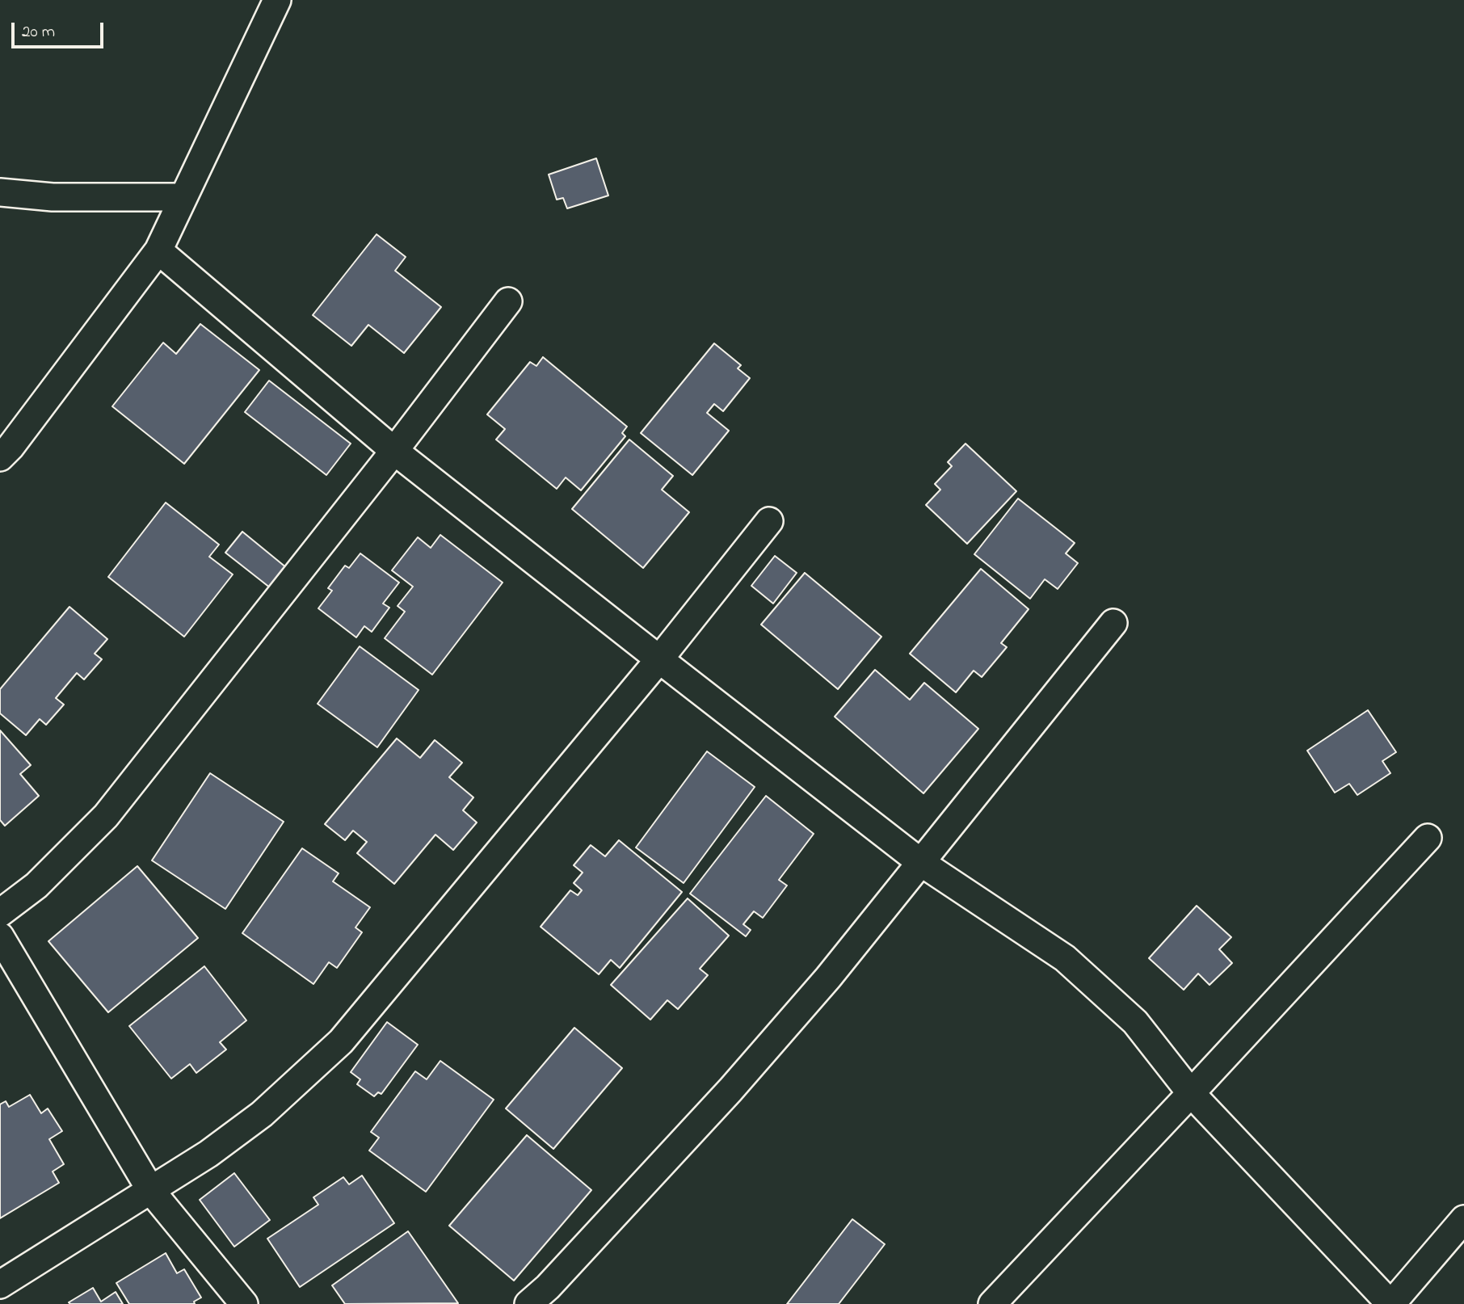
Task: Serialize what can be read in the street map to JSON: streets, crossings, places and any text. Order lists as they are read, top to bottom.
{
  "scale_bar": "20 m"
}
